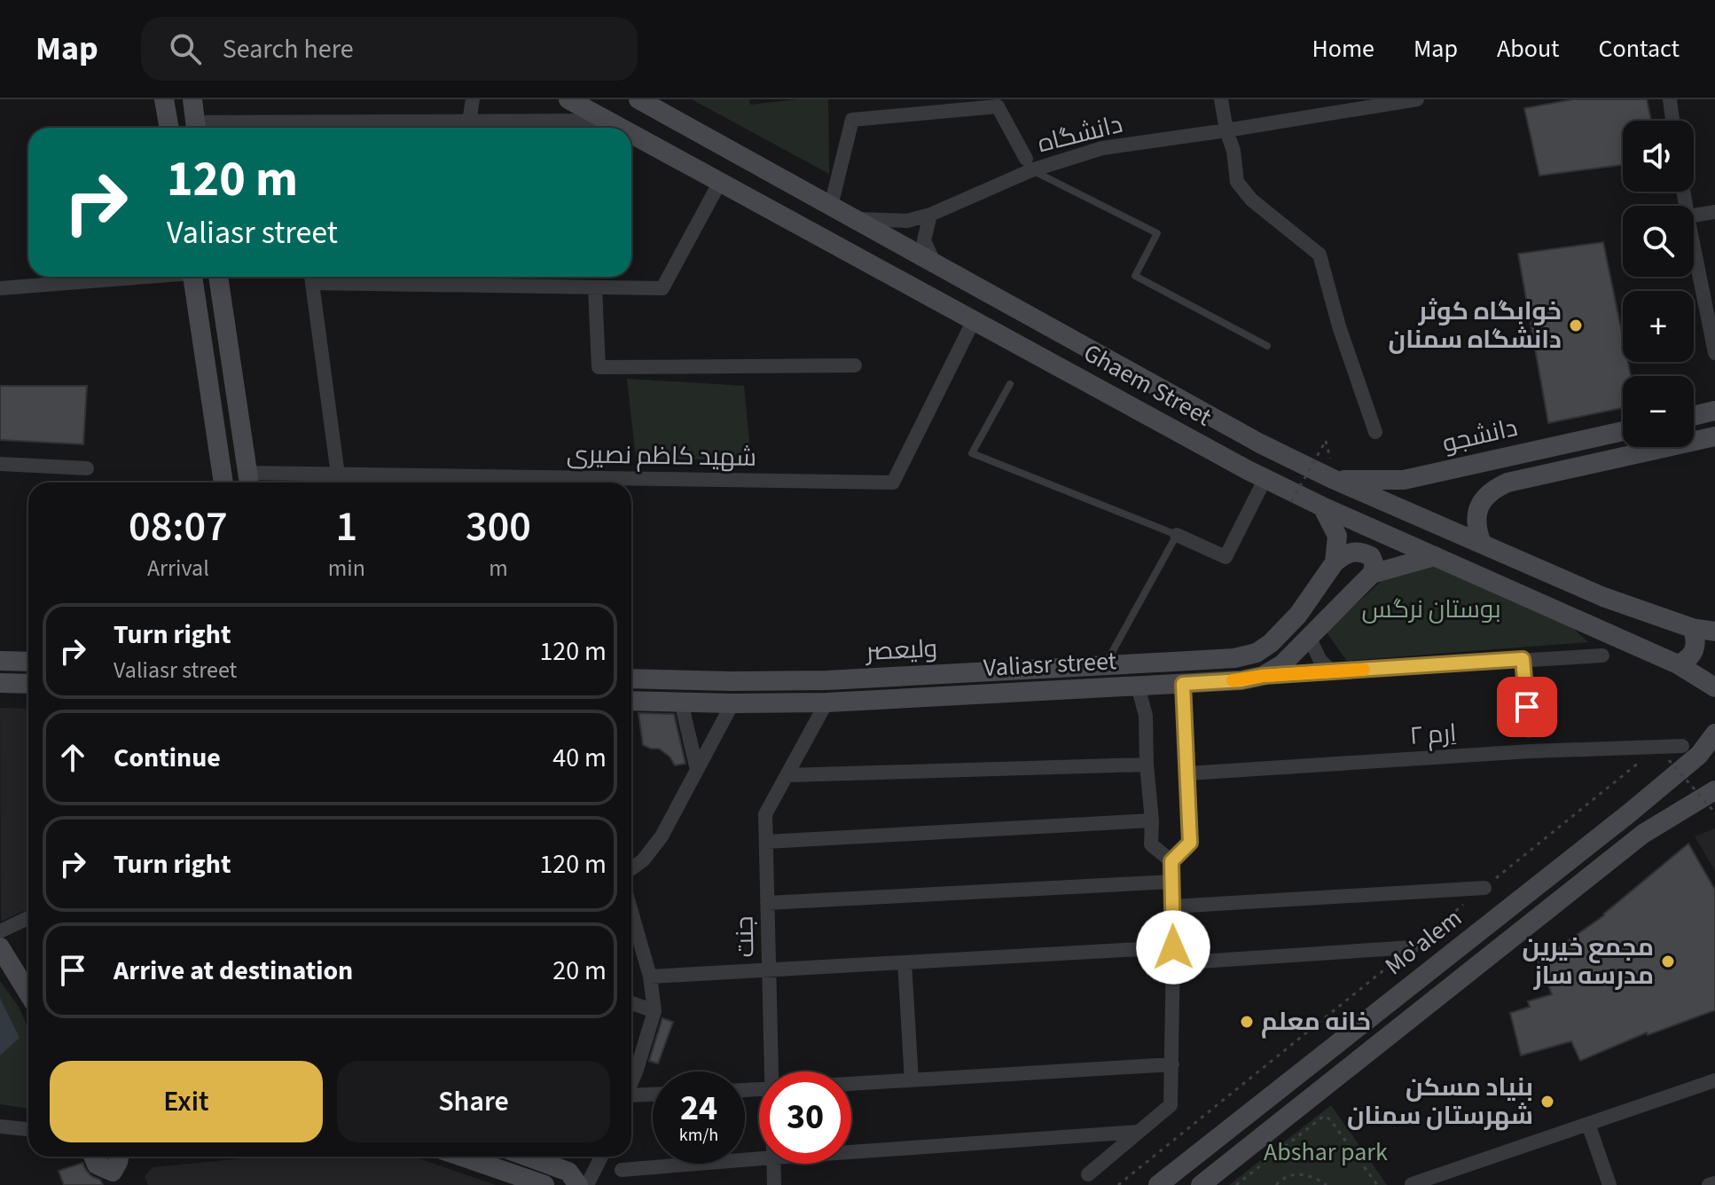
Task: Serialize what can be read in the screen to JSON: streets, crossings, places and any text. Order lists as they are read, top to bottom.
{
  "streets": {
    "main road": [
      "Ghaem Street",
      "دانشجو",
      "ولیعصر",
      "Valiasr street",
      "Mo'alem"
    ],
    "street": [
      "دانشگاه",
      "شهید کاظم نصیری",
      "اِرم ۲",
      "جنت"
    ]
  },
  "crossings": [
    ["دانشگاه", "Ghaem Street"],
    ["Ghaem Street", "دانشجو"],
    ["Ghaem Street", "شهید کاظم نصیری"],
    ["Ghaem Street", "Valiasr street"],
    ["Valiasr street", "جنت"]
  ],
  "parks": ["بوستان نرگس", "Abshar park"],
  "places": [
    "خوابگاه کوثر دانشگاه سمنان",
    "مجمع خیرین مدرسه ساز",
    "خانه معلم",
    "بنیاد مسکن شهرستان سمنان"
  ],
  "page": {
    "header": "Map",
    "search": "Search here",
    "nav": [
      "Home",
      "Map",
      "About",
      "Contact"
    ],
    "map_buttons": ["+", "−"],
    "turn": ["120 m", "Valiasr street"],
    "eta": [
      "08:07",
      "Arrival",
      "1",
      "min",
      "300",
      "m"
    ],
    "list": [
      {
        "name": "Turn right",
        "note": "Valiasr street",
        "value": "120 m"
      },
      {
        "name": "Continue",
        "value": "40 m"
      },
      {
        "name": "Turn right",
        "value": "120 m"
      },
      {
        "name": "Arrive at destination",
        "value": "20 m"
      }
    ],
    "buttons": ["Exit", "Share"],
    "speed": "24 km/h",
    "limit": "30"
  }
}
